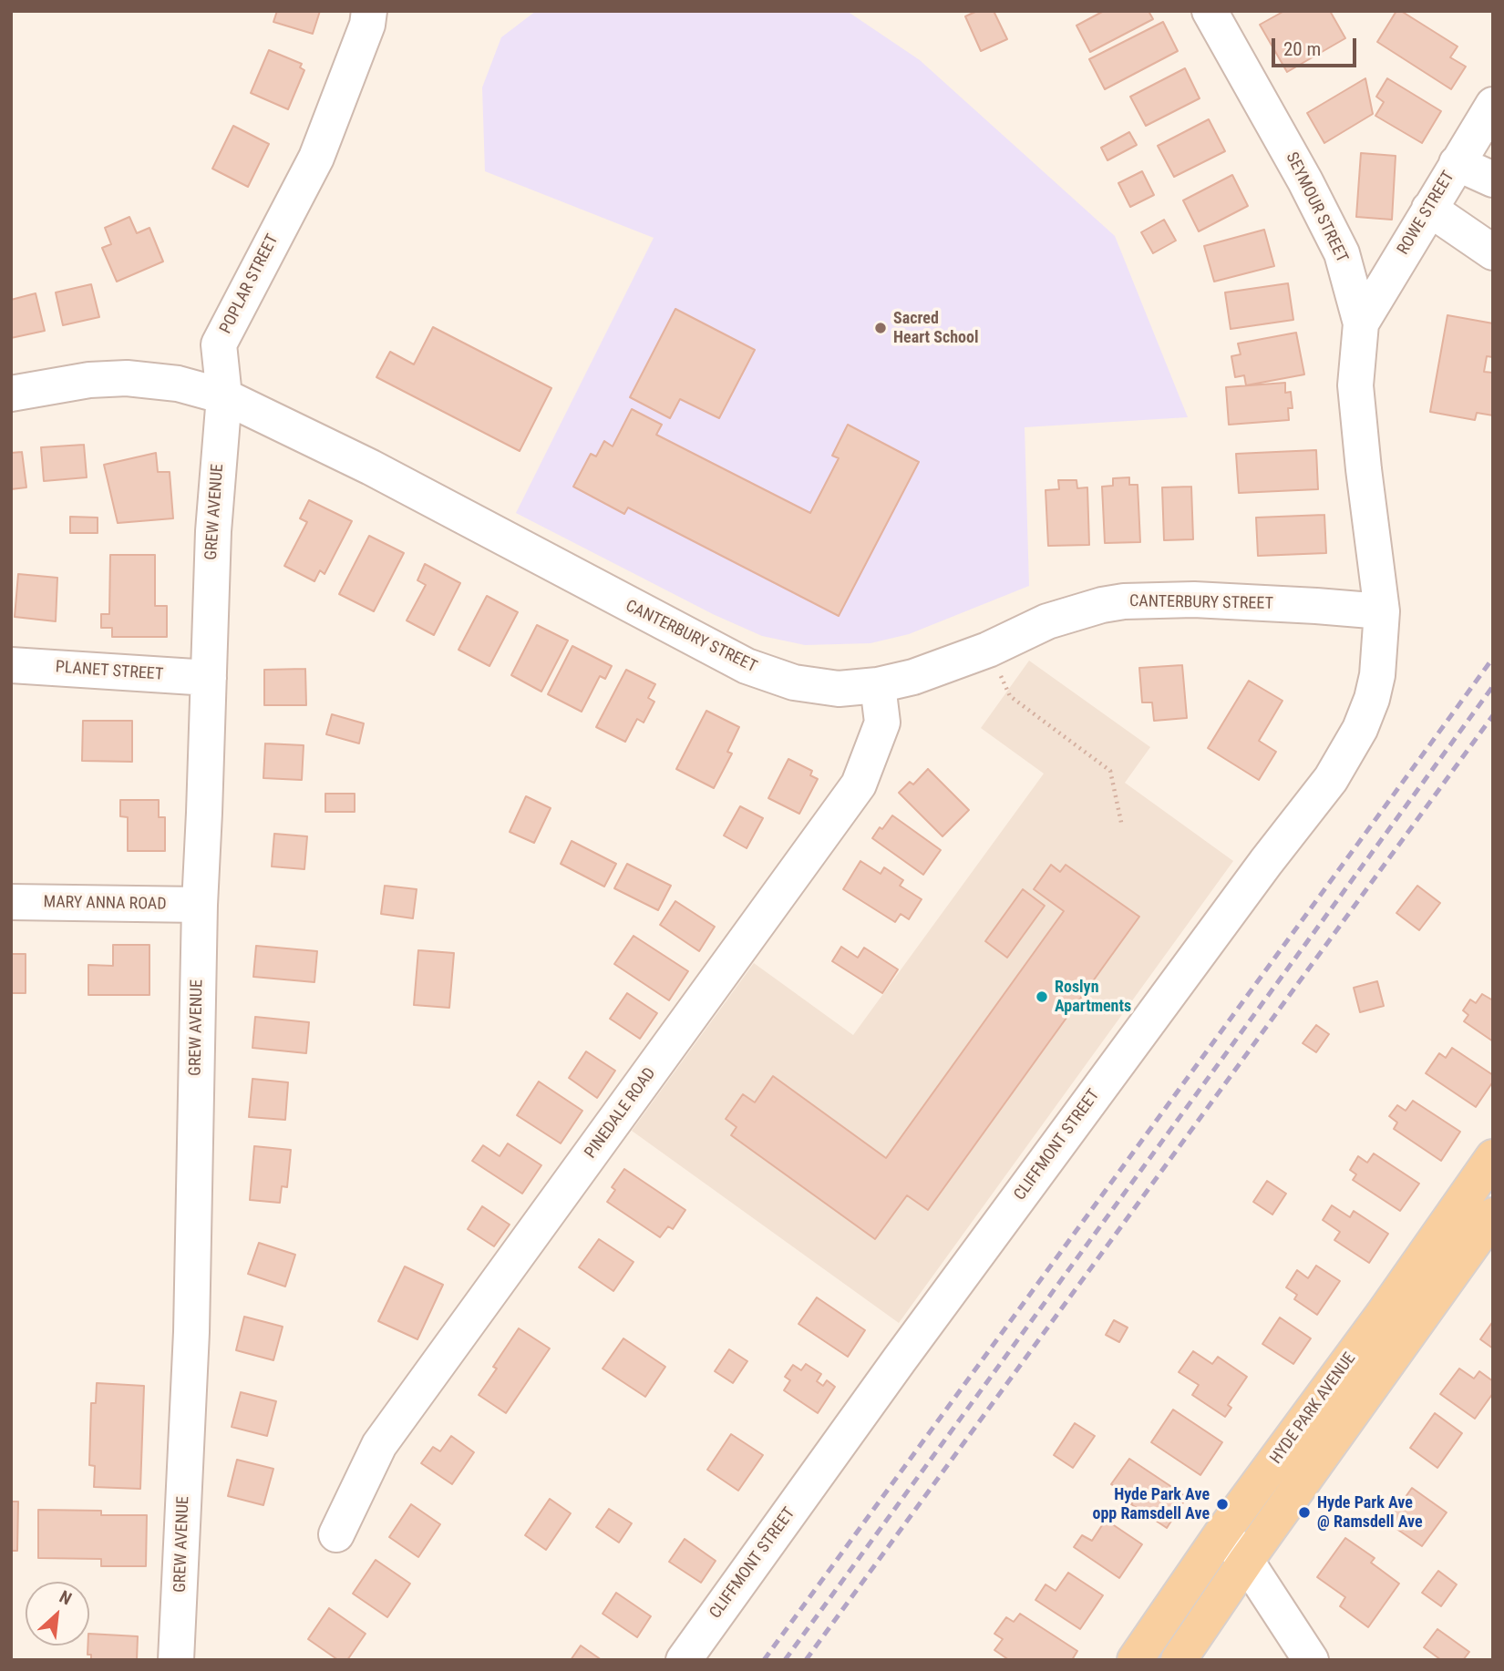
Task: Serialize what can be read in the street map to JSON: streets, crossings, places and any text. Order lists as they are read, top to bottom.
{
  "streets": {
    "main road": ["HYDE PARK AVENUE"],
    "street": [
      "SEYMOUR STREET",
      "ROWE STREET",
      "POPLAR STREET",
      "GREW AVENUE",
      "CANTERBURY STREET",
      "PLANET STREET",
      "MARY ANNA ROAD",
      "PINEDALE ROAD",
      "CLIFFMONT STREET"
    ]
  },
  "crossings": [
    ["SEYMOUR STREET", "ROWE STREET"],
    ["SEYMOUR STREET", "CANTERBURY STREET"],
    ["SEYMOUR STREET", "CLIFFMONT STREET"],
    ["POPLAR STREET", "GREW AVENUE"],
    ["POPLAR STREET", "CANTERBURY STREET"],
    ["GREW AVENUE", "CANTERBURY STREET"],
    ["GREW AVENUE", "PLANET STREET"],
    ["GREW AVENUE", "MARY ANNA ROAD"],
    ["CANTERBURY STREET", "PINEDALE ROAD"],
    ["CANTERBURY STREET", "CLIFFMONT STREET"]
  ],
  "places": [
    "Sacred Heart School",
    "Roslyn Apartments",
    "Hyde Park Ave opp Ramsdell Ave",
    "Hyde Park Ave @ Ramsdell Ave"
  ],
  "scale_bar": "20 m",
  "north": "top right"
}
